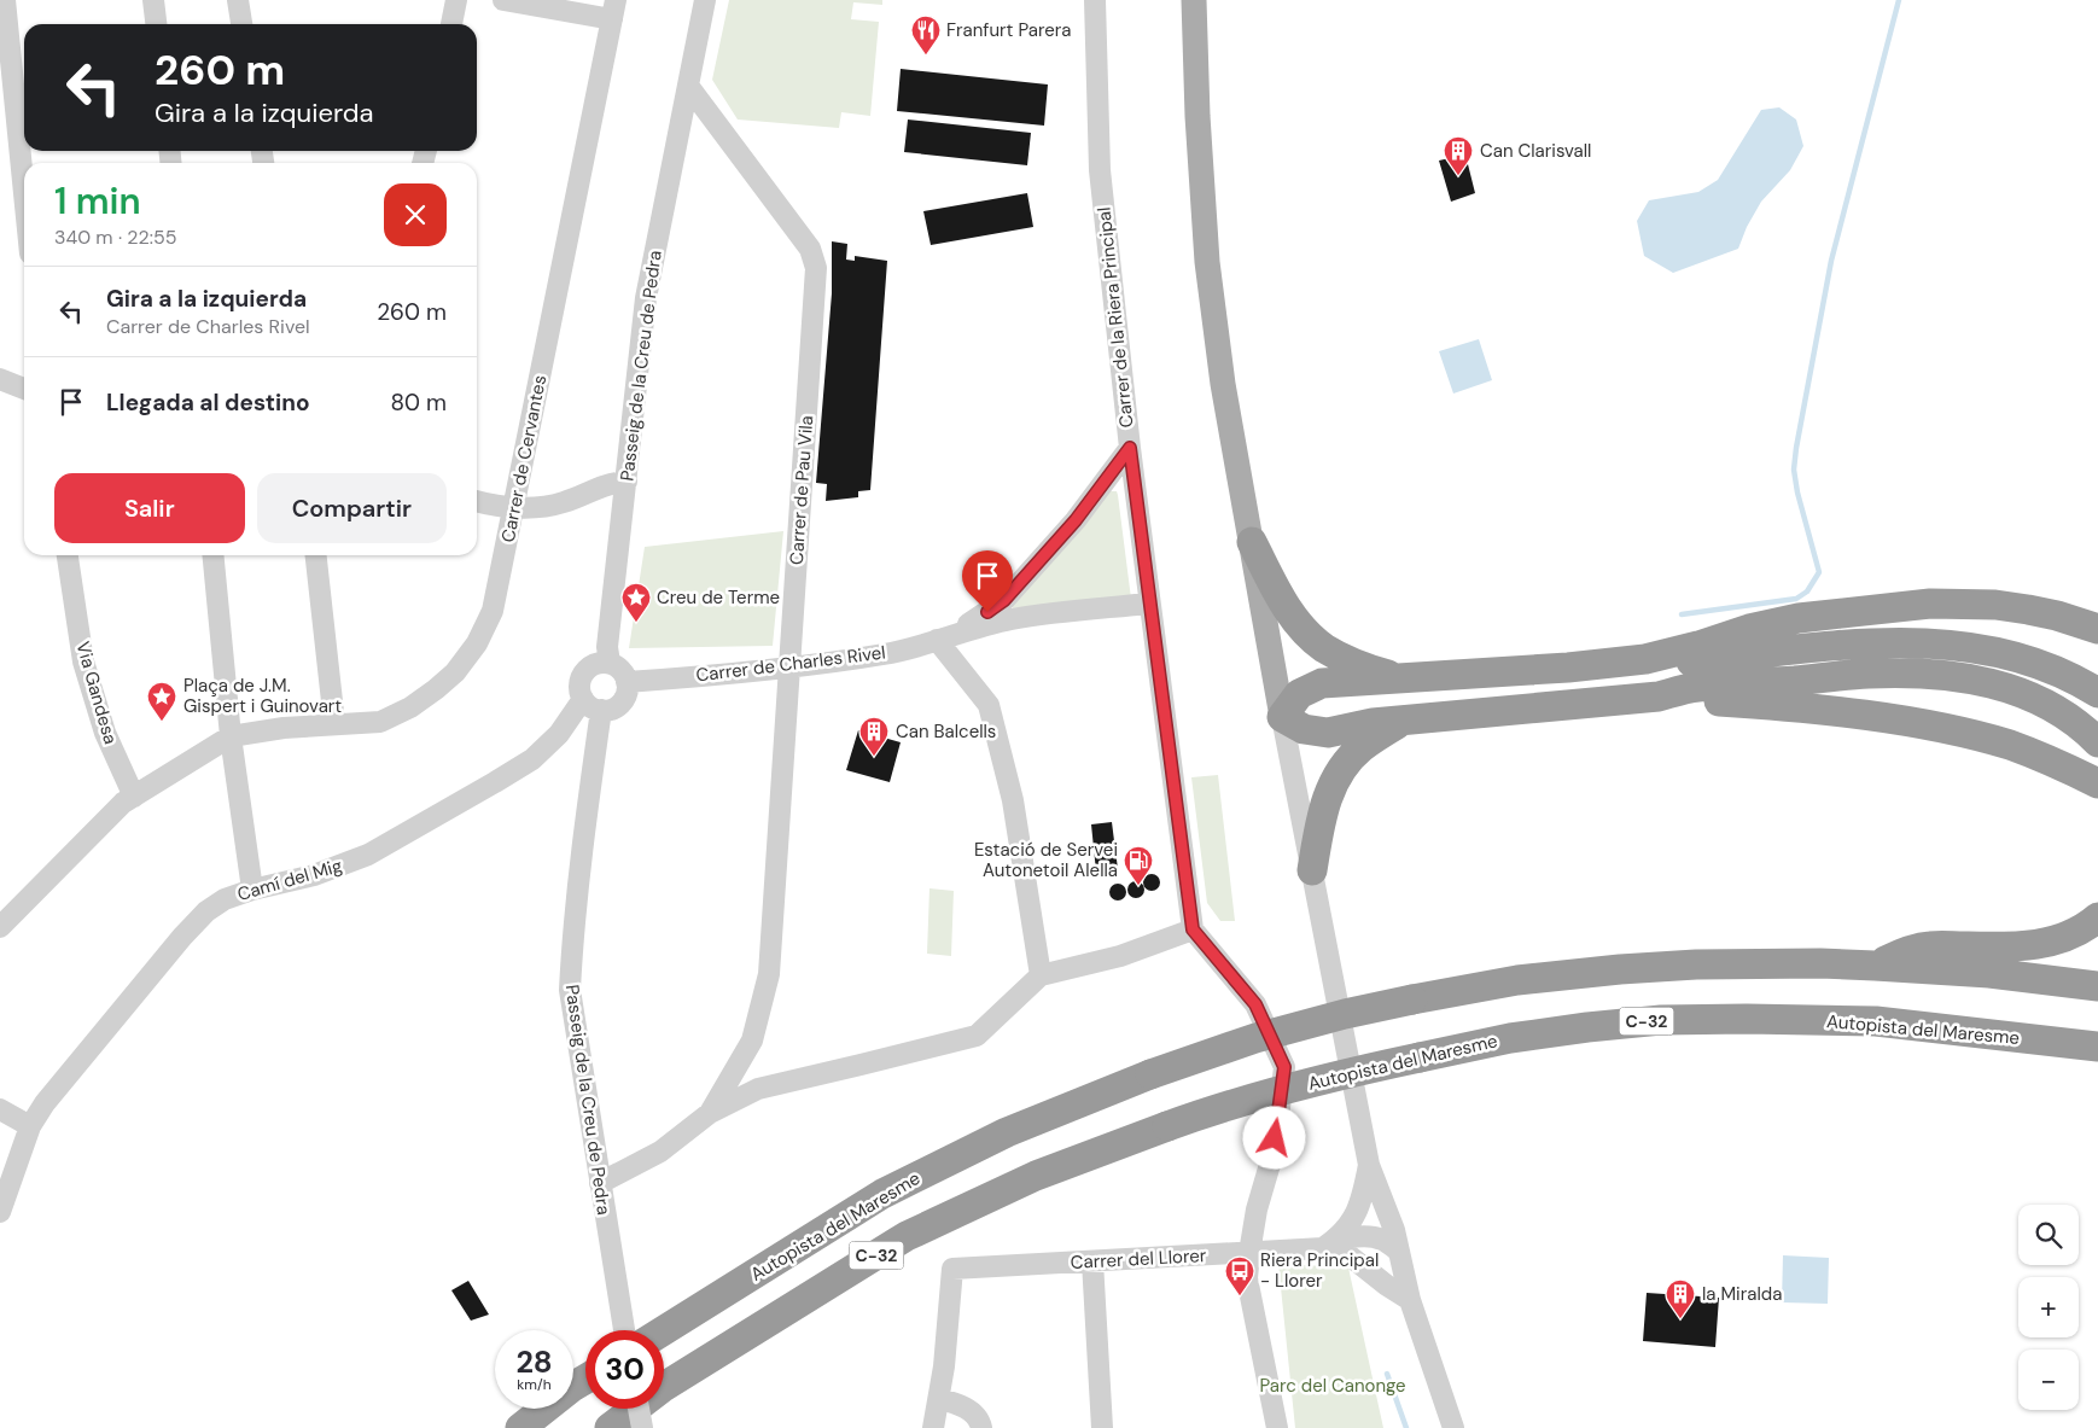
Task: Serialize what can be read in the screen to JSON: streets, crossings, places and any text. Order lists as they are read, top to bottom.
{
  "streets": {
    "highway": ["C-32", "Autopista del Maresme"],
    "street": [
      "Carrer de la Riera Principal",
      "Passeig de la Creu de Pedra",
      "Carrer de Cervantes",
      "Carrer de Pau Vila",
      "Carrer de Charles Rivel",
      "Via Gandesa",
      "Camí del Mig",
      "Carrer del Llorer"
    ]
  },
  "crossings": [
    ["Carrer de la Riera Principal", "Carrer de Charles Rivel"],
    ["Passeig de la Creu de Pedra", "Carrer de Pau Vila"],
    ["Passeig de la Creu de Pedra", "Carrer de Charles Rivel"],
    ["Passeig de la Creu de Pedra", "Camí del Mig"],
    ["Carrer de Pau Vila", "Carrer de Charles Rivel"],
    ["Carrer de Charles Rivel", "Camí del Mig"]
  ],
  "parks": ["Parc del Canonge"],
  "places": {
    "restaurant": ["Franfurt Parera"],
    "building": ["Can Clarisvall", "Can Balcells", "la Miralda"],
    "place": ["Creu de Terme", "Plaça de J.M. Gispert i Guinovart"],
    "fuel station": ["Estació de Servei Autonetoil Alella"],
    "bus stop": ["Riera Principal - Llorer"]
  },
  "page": {
    "turn": ["260 m", "Gira a la izquierda"],
    "heading": ["1 min", "340 m · 22:55"],
    "list": [
      {
        "name": "Gira a la izquierda",
        "note": "Carrer de Charles Rivel",
        "value": "260 m"
      },
      {
        "name": "Llegada al destino",
        "value": "80 m"
      }
    ],
    "buttons": ["Salir", "Compartir"],
    "map_buttons": ["+", "−"],
    "speed": "28 km/h",
    "limit": "30"
  }
}
